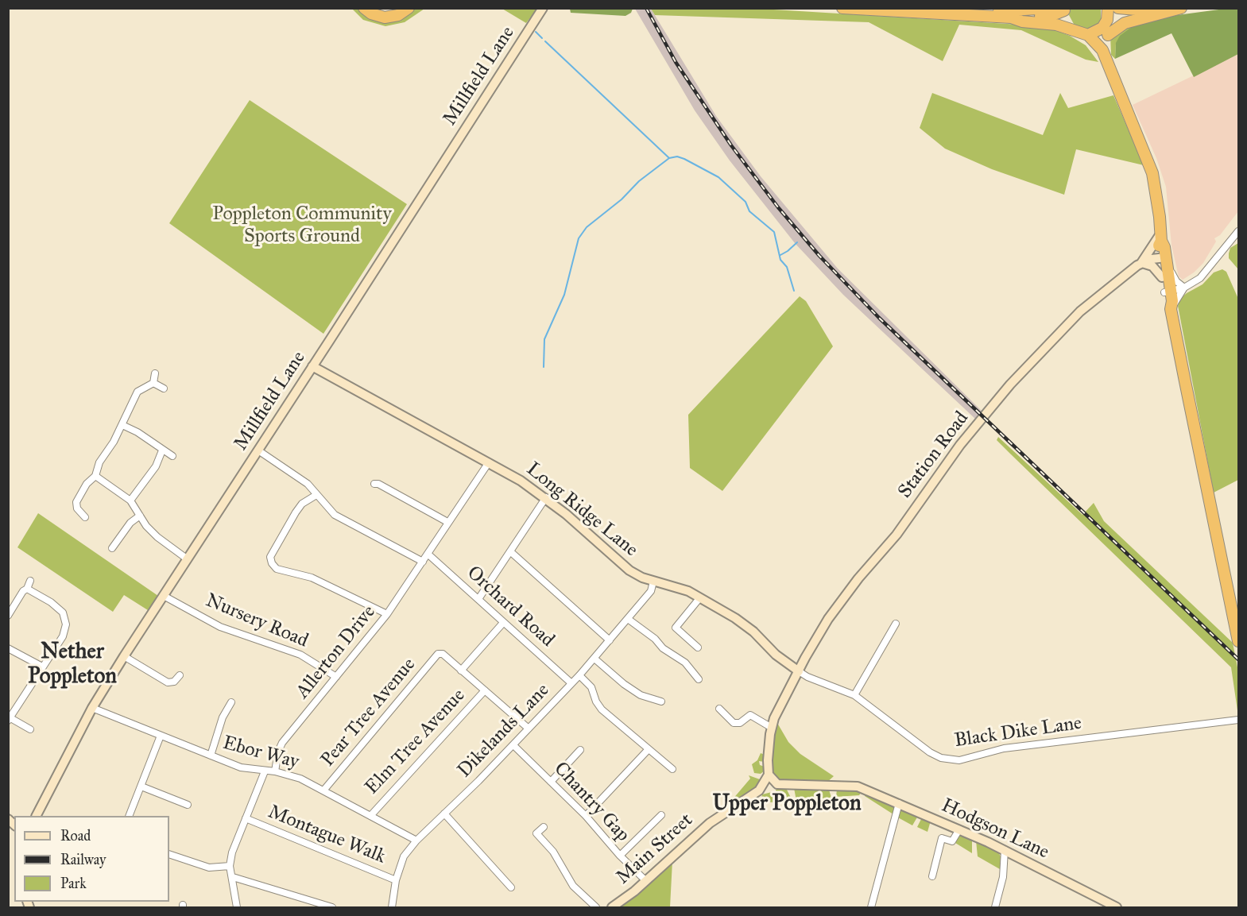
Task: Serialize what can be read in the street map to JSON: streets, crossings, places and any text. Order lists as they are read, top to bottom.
{
  "streets": {
    "street": [
      "Millfield Lane",
      "Station Road",
      "Long Ridge Lane",
      "Orchard Road",
      "Nursery Road",
      "Allerton Drive",
      "Pear Tree Avenue",
      "Dikelands Lane",
      "Black Dike Lane",
      "Elm Tree Avenue",
      "Ebor Way",
      "Chantry Gap",
      "Hodgson Lane",
      "Montague Walk",
      "Main Street"
    ]
  },
  "crossings": [
    ["Millfield Lane", "Long Ridge Lane"],
    ["Millfield Lane", "Nursery Road"],
    ["Millfield Lane", "Ebor Way"],
    ["Station Road", "Long Ridge Lane"],
    ["Station Road", "Black Dike Lane"],
    ["Long Ridge Lane", "Allerton Drive"],
    ["Long Ridge Lane", "Dikelands Lane"],
    ["Long Ridge Lane", "Black Dike Lane"],
    ["Orchard Road", "Allerton Drive"],
    ["Orchard Road", "Dikelands Lane"],
    ["Nursery Road", "Allerton Drive"],
    ["Allerton Drive", "Ebor Way"],
    ["Pear Tree Avenue", "Ebor Way"],
    ["Dikelands Lane", "Ebor Way"],
    ["Dikelands Lane", "Chantry Gap"],
    ["Dikelands Lane", "Montague Walk"],
    ["Elm Tree Avenue", "Ebor Way"],
    ["Chantry Gap", "Main Street"]
  ],
  "districts": ["Nether Poppleton", "Upper Poppleton"],
  "parks": ["Poppleton Community Sports Ground"],
  "legend": ["Road", "Railway", "Park"]
}
